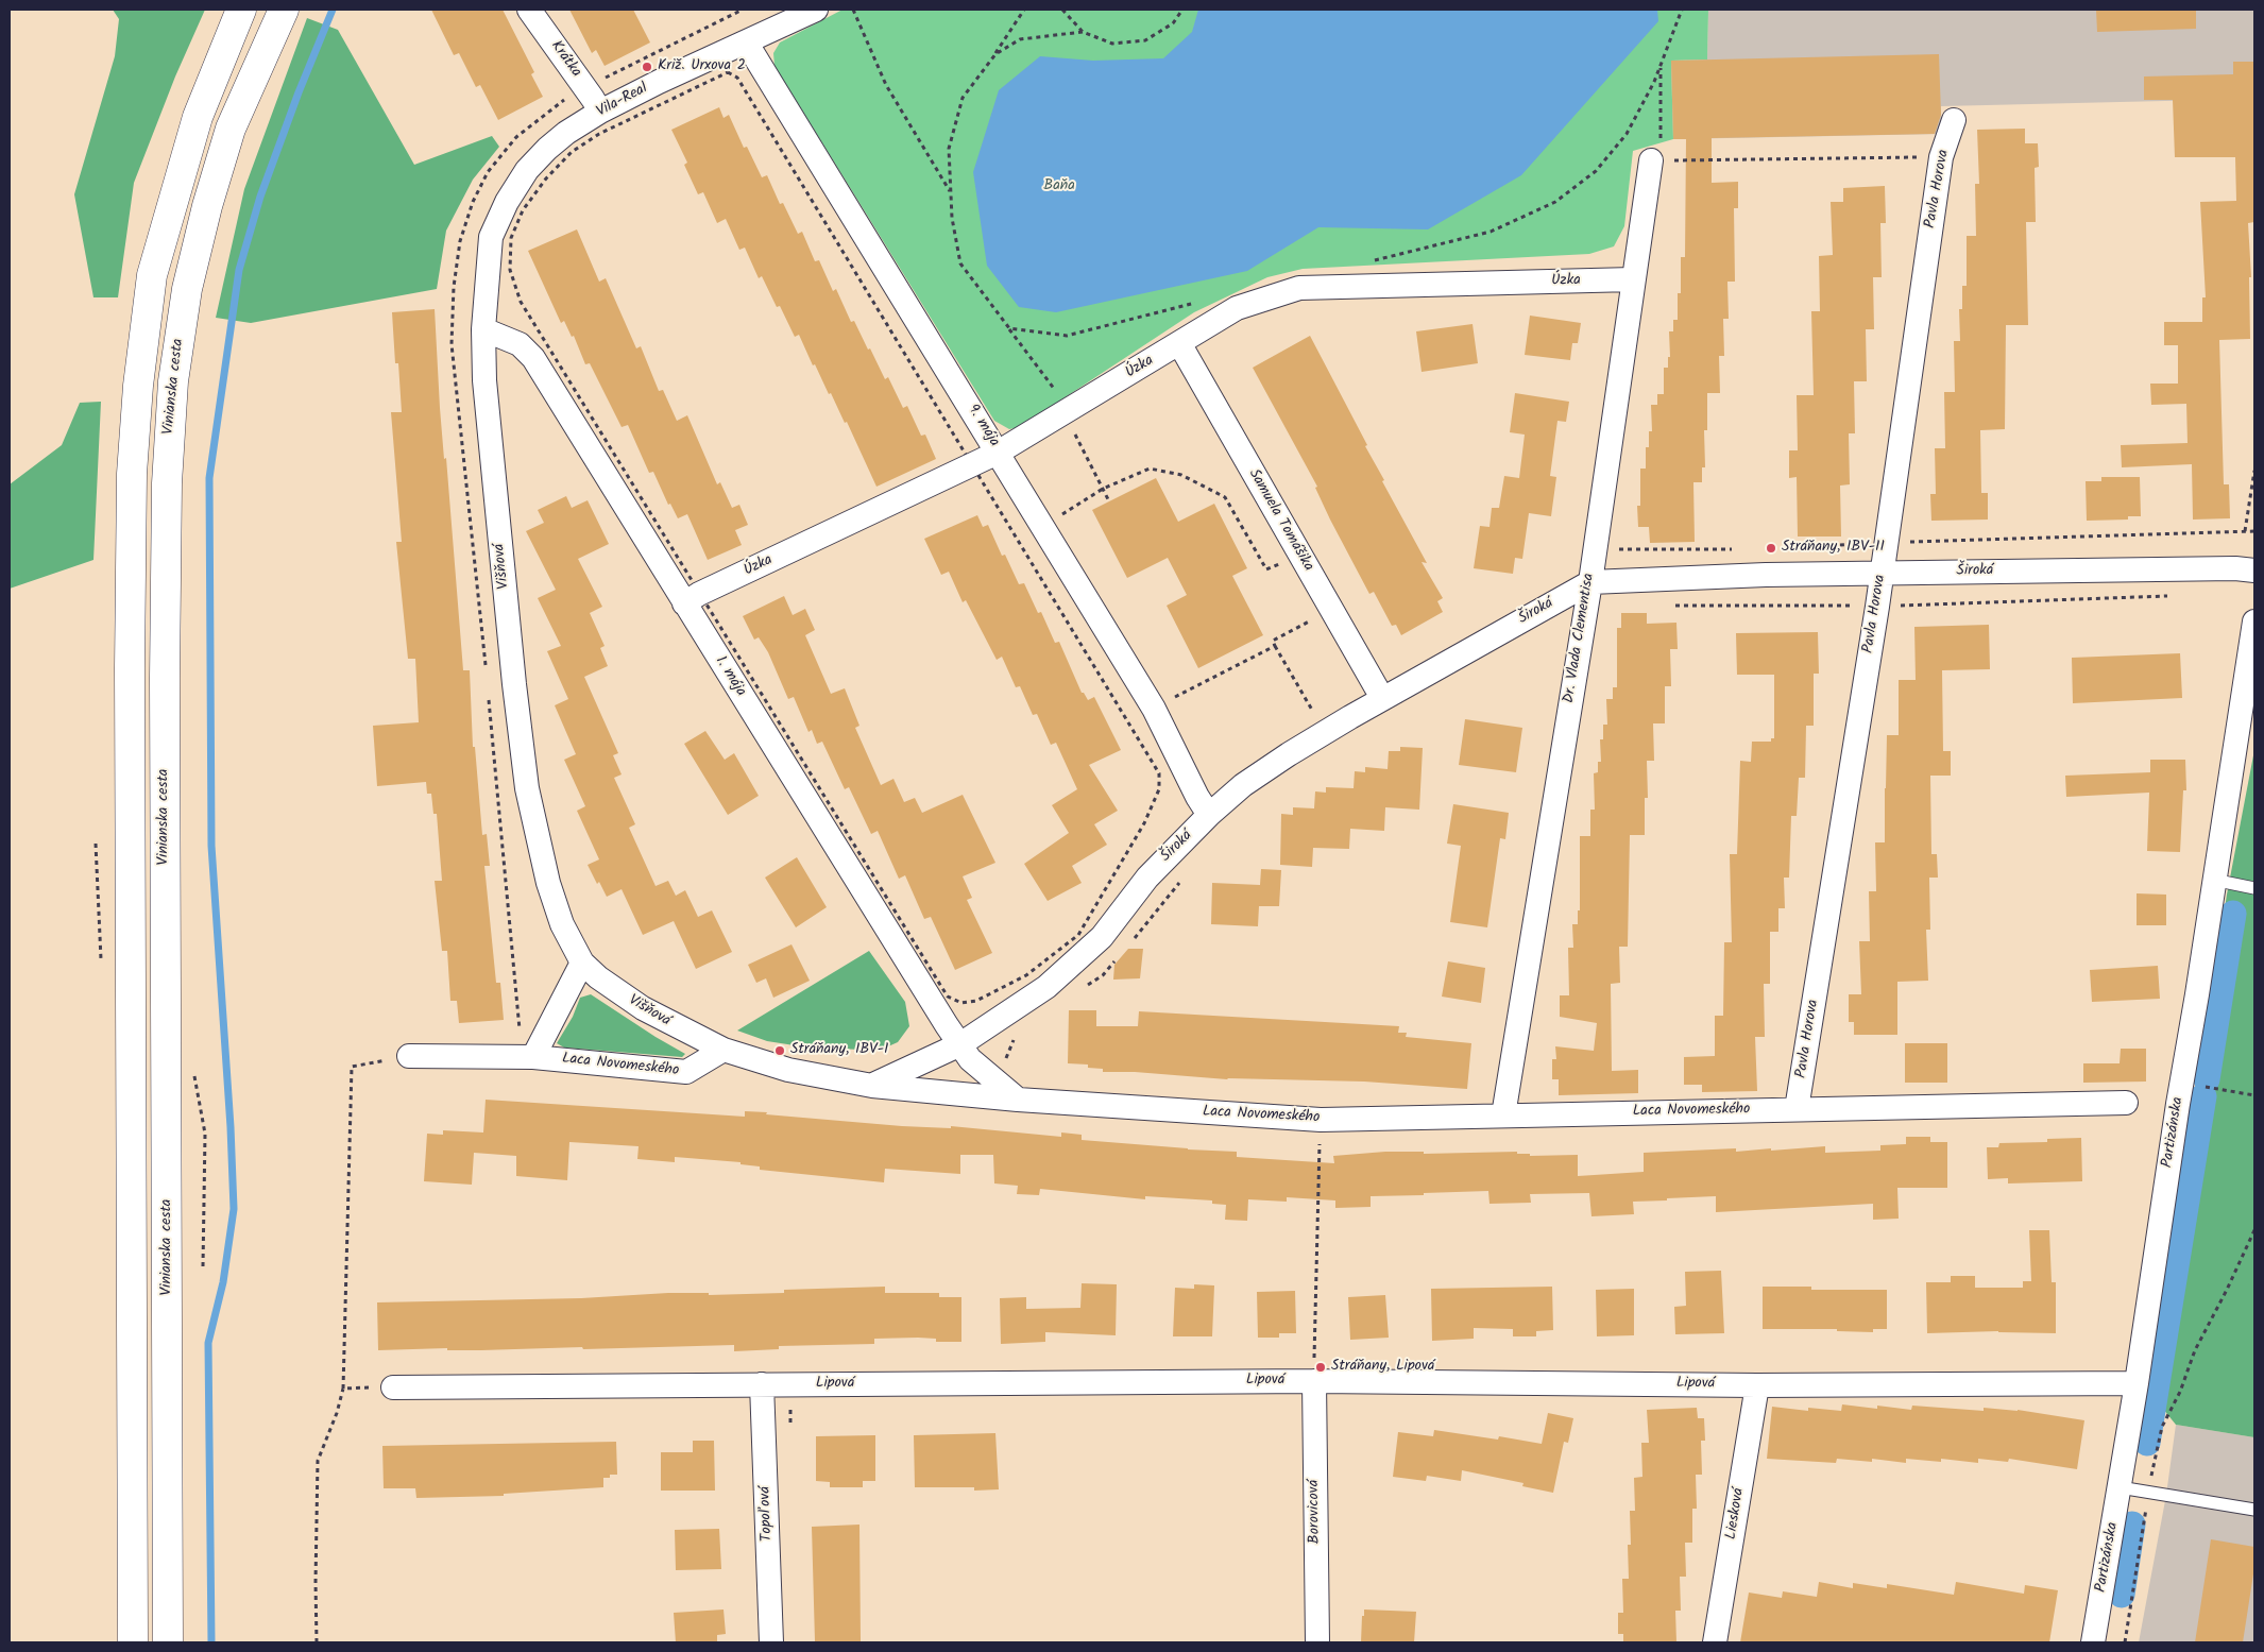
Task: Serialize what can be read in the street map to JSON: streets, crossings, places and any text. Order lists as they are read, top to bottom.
{
  "streets": {
    "main road": ["Vinianska cesta"],
    "street": [
      "Krátka",
      "Vila-Real",
      "Pavla Horova",
      "Úzka",
      "9. mája",
      "Samuela Tomášika",
      "Višňová",
      "Široká",
      "Dr. Vlada Clementisa",
      "1. mája",
      "Laca Novomeského",
      "Partizánska",
      "Lipová",
      "Borovicová",
      "Topoľová",
      "Liesková"
    ]
  },
  "crossings": [
    ["Krátka", "Vila-Real"],
    ["Vila-Real", "9. mája"],
    ["Vila-Real", "Višňová"],
    ["Pavla Horova", "Široká"],
    ["Pavla Horova", "Laca Novomeského"],
    ["Úzka", "9. mája"],
    ["Úzka", "Samuela Tomášika"],
    ["Úzka", "Dr. Vlada Clementisa"],
    ["Úzka", "1. mája"],
    ["9. mája", "Široká"],
    ["Samuela Tomášika", "Široká"],
    ["Višňová", "1. mája"],
    ["Višňová", "Laca Novomeského"],
    ["Široká", "Dr. Vlada Clementisa"],
    ["Široká", "1. mája"],
    ["Široká", "Laca Novomeského"],
    ["Dr. Vlada Clementisa", "Laca Novomeského"],
    ["1. mája", "Laca Novomeského"],
    ["Partizánska", "Lipová"],
    ["Lipová", "Borovicová"],
    ["Lipová", "Topoľová"],
    ["Lipová", "Liesková"]
  ],
  "parks": ["Baňa"],
  "places": [
    "Križ. Urxova 2",
    "Stráňany, IBV-II",
    "Stráňany, IBV-I",
    "Stráňany, Lipová"
  ]
}
